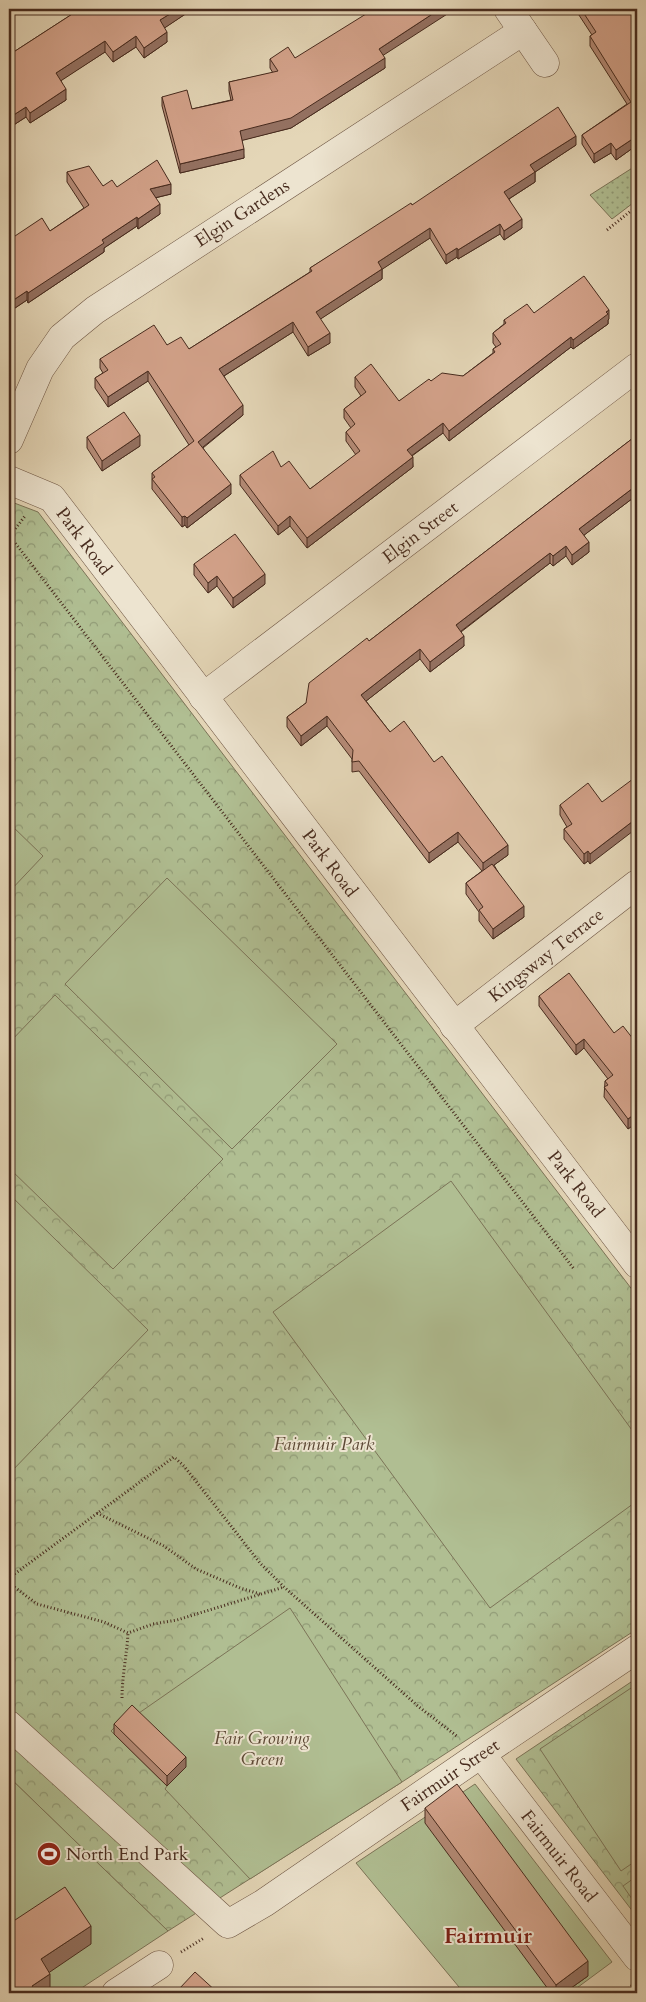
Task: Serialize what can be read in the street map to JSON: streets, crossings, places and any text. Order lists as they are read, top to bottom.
{
  "streets": {
    "street": [
      "Elgin Gardens",
      "Elgin Street",
      "Park Road",
      "Kingsway Terrace",
      "Fairmuir Street",
      "Fairmuir Road"
    ]
  },
  "crossings": [
    ["Elgin Street", "Park Road"],
    ["Park Road", "Kingsway Terrace"],
    ["Fairmuir Street", "Fairmuir Road"]
  ],
  "districts": ["Fairmuir"],
  "parks": ["Fairmuir Park", "Fair Growing Green"],
  "places": {
    "sports": ["North End Park"]
  }
}
